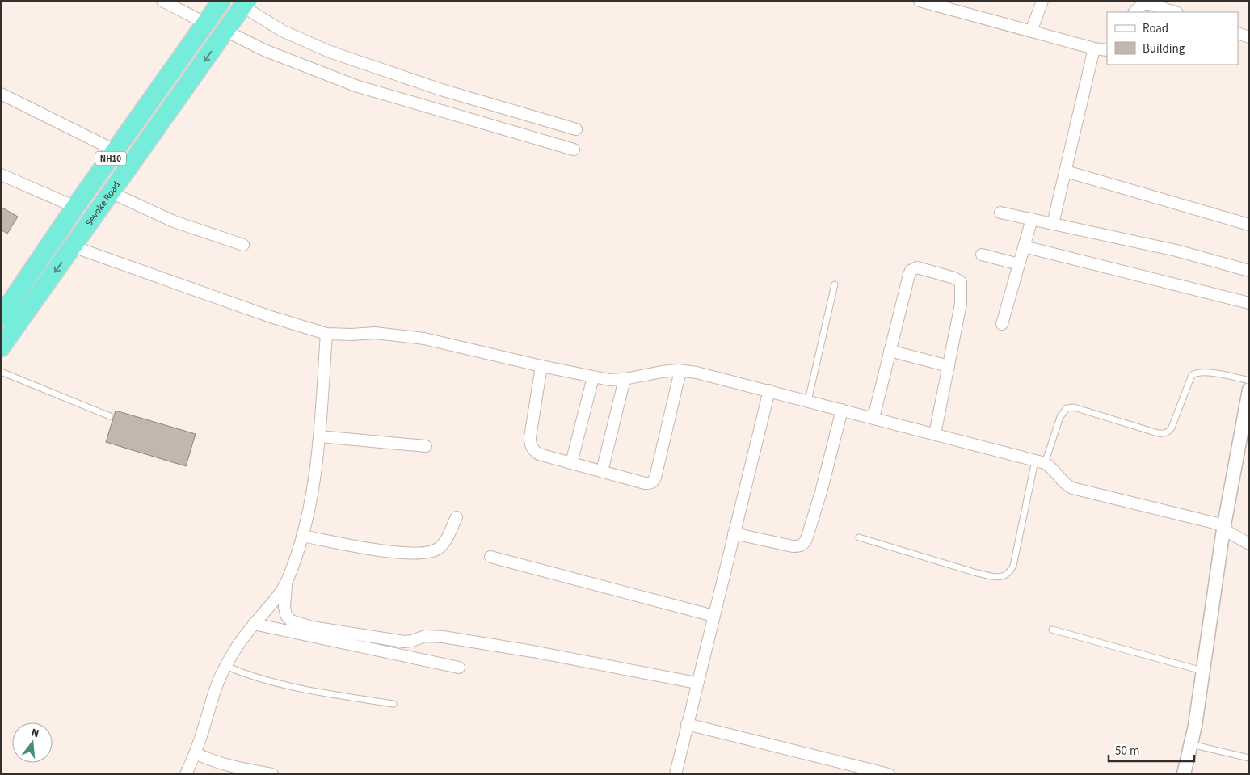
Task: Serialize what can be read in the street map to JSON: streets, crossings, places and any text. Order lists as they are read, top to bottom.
{
  "streets": {
    "highway": ["NH10", "Sevoke Road"]
  },
  "legend": ["Road", "Building"],
  "scale_bar": "50 m",
  "north": "top"
}
